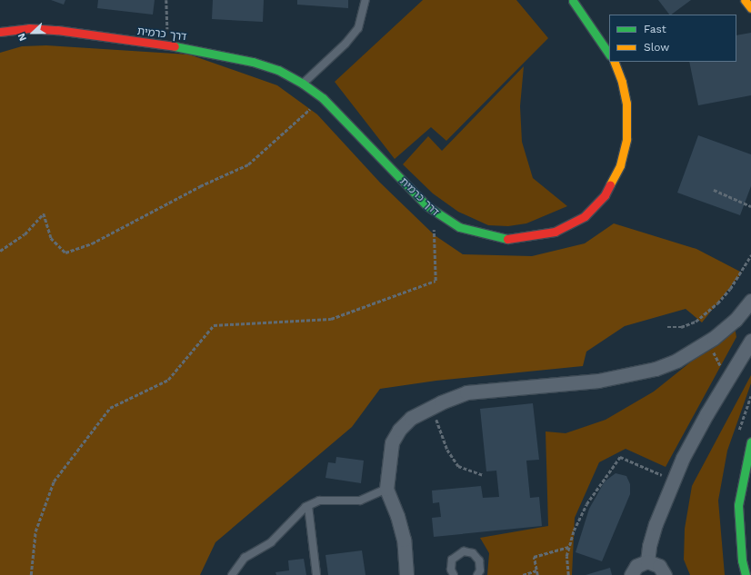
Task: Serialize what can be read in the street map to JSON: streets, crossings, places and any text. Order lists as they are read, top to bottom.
{
  "streets": {
    "street": ["דרך כרמית"]
  },
  "legend": ["Fast", "Slow"],
  "north": "left"
}
